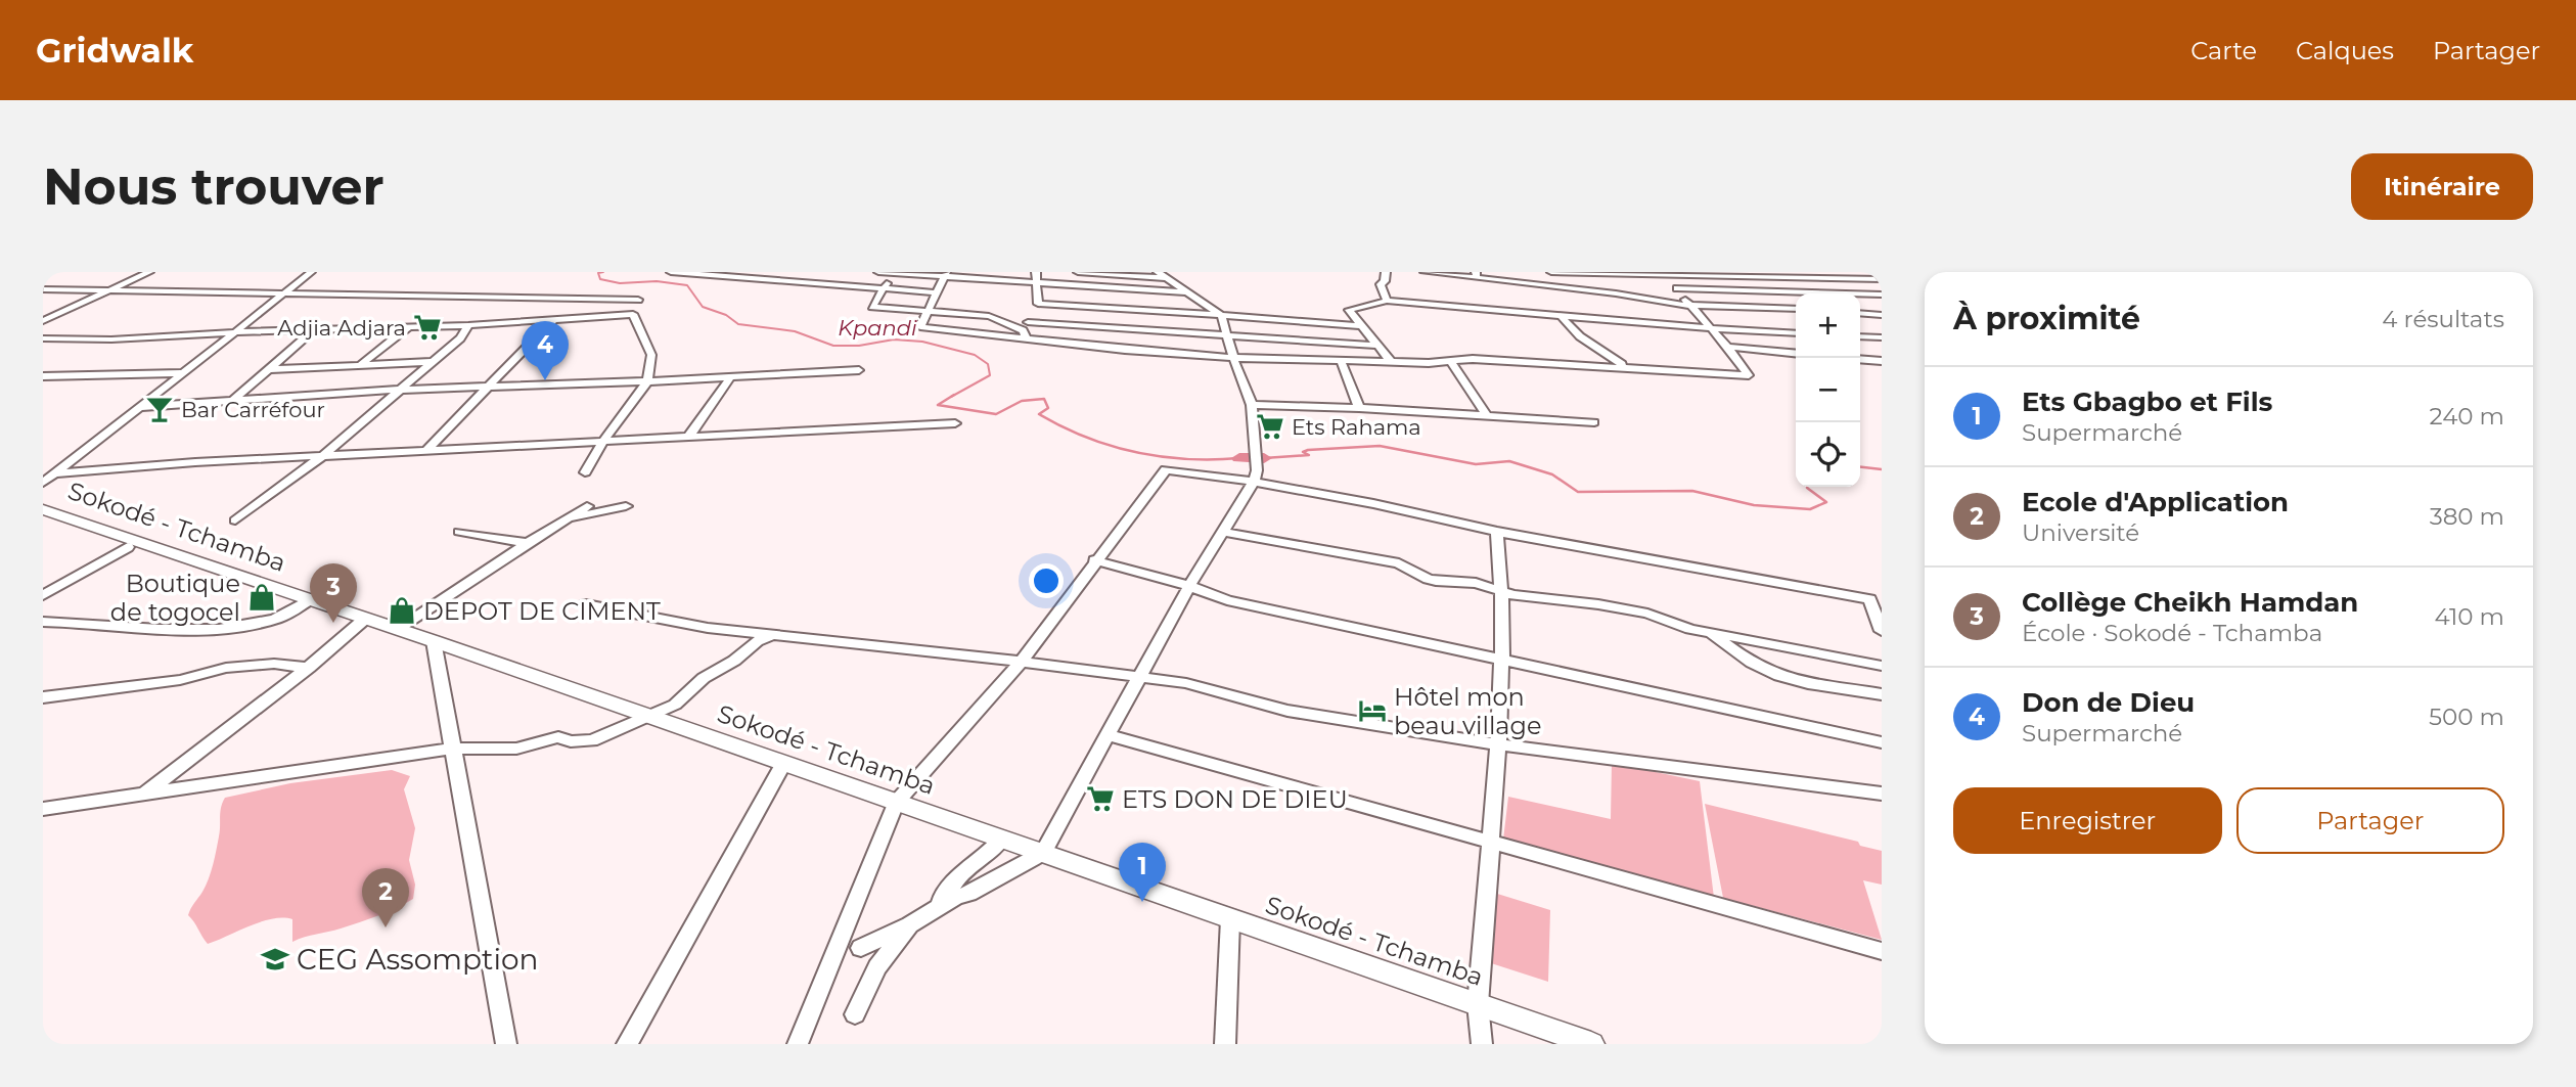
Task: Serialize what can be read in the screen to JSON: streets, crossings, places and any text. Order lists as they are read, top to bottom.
{
  "streets": {
    "main road": ["Sokodé - Tchamba"]
  },
  "water": ["Kpandi"],
  "places": {
    "supermarket": ["Adjia Adjara", "Ets Rahama", "ETS DON DE DIEU"],
    "bar": ["Bar Carréfour"],
    "shop": ["Boutique de togocel", "DEPOT DE CIMENT"],
    "hotel": ["Hôtel mon beau village"],
    "school or university": ["CEG Assomption"]
  },
  "page": {
    "header": "Gridwalk",
    "nav": ["Carte", "Calques", "Partager"],
    "buttons": [
      "Itinéraire",
      ["Enregistrer", "Partager"]
    ],
    "title": "Nous trouver",
    "heading": ["À proximité", "4 résultats"],
    "map_buttons": ["+", "−"],
    "pins": [
      "4",
      "3",
      "1",
      "2"
    ],
    "list": [
      {
        "mark": "1",
        "name": "Ets Gbagbo et Fils",
        "note": "Supermarché",
        "value": "240 m"
      },
      {
        "mark": "2",
        "name": "Ecole d'Application",
        "note": "Université",
        "value": "380 m"
      },
      {
        "mark": "3",
        "name": "Collège Cheikh Hamdan",
        "note": "École · Sokodé - Tchamba",
        "value": "410 m"
      },
      {
        "mark": "4",
        "name": "Don de Dieu",
        "note": "Supermarché",
        "value": "500 m"
      }
    ]
  }
}
